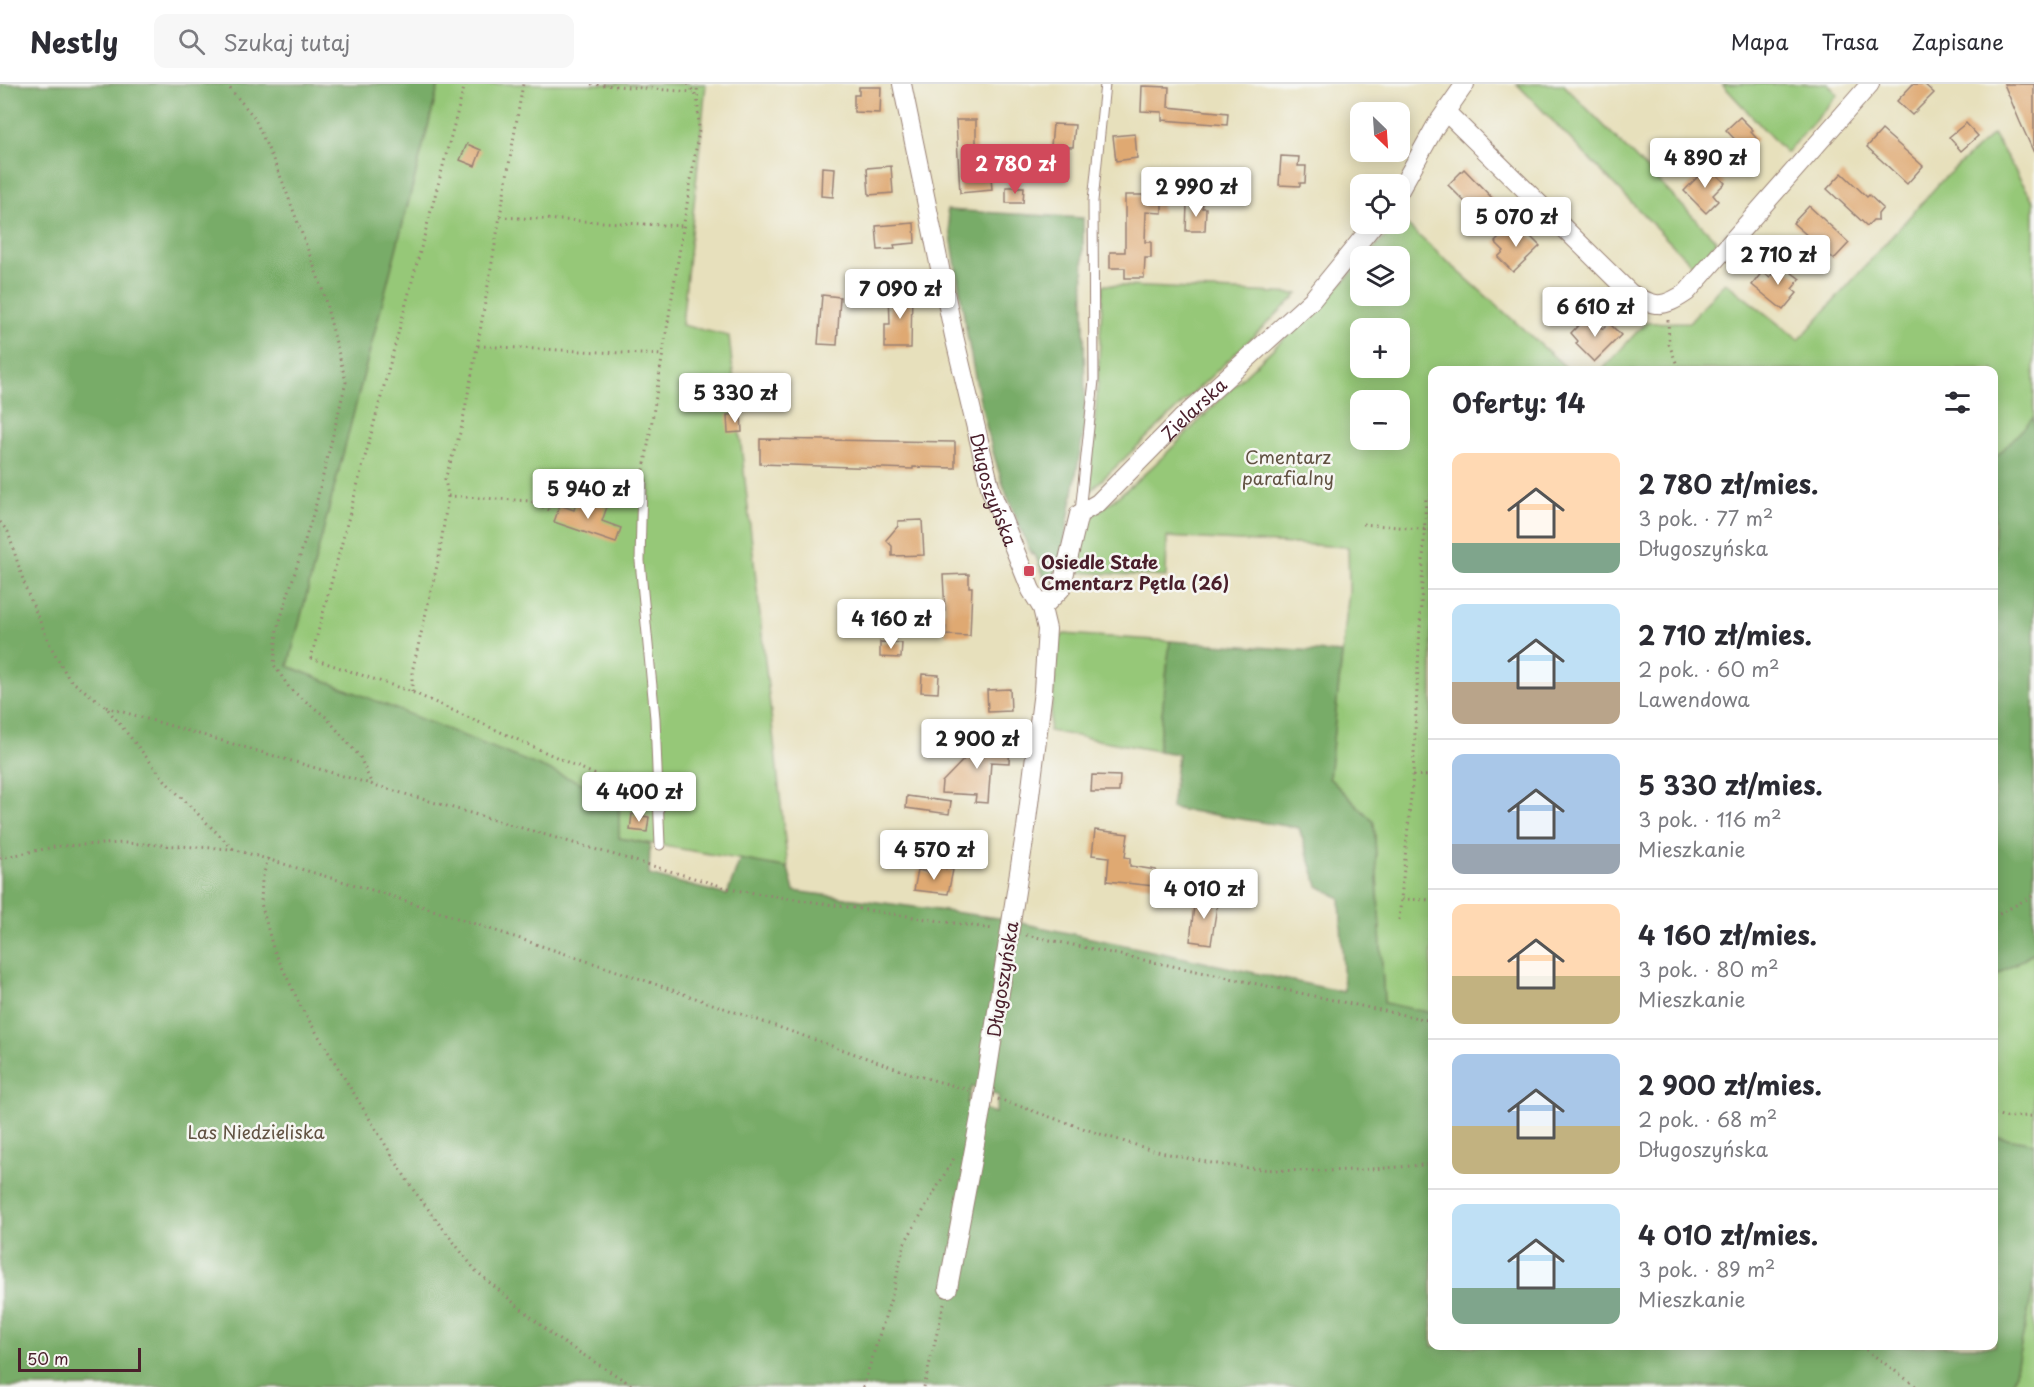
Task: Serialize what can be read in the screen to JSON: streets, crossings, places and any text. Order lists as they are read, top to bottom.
{
  "streets": {
    "street": ["Zielarska", "Długoszyńska"]
  },
  "parks": ["Cmentarz parafialny", "Las Niedzieliska"],
  "places": {
    "transit": ["Osiedle Stałe Cmentarz Pętla (26)"]
  },
  "scale_bar": "50 m",
  "north": "bottom right",
  "page": {
    "header": "Nestly",
    "search": "Szukaj tutaj",
    "nav": ["Mapa", "Trasa", "Zapisane"],
    "map_buttons": ["+", "−"],
    "price": [
      "4 890 zł",
      "2 780 zł",
      "2 990 zł",
      "5 070 zł",
      "2 710 zł",
      "7 090 zł",
      "6 610 zł",
      "5 330 zł",
      "5 940 zł",
      "4 160 zł",
      "2 900 zł",
      "4 400 zł",
      "4 570 zł",
      "4 010 zł"
    ],
    "heading": "Oferty: 14",
    "list": [
      {
        "name": "2 780 zł/mies.",
        "note": "3 pok. · 77 m² · Długoszyńska"
      },
      {
        "name": "2 710 zł/mies.",
        "note": "2 pok. · 60 m² · Lawendowa"
      },
      {
        "name": "5 330 zł/mies.",
        "note": "3 pok. · 116 m² · Mieszkanie"
      },
      {
        "name": "4 160 zł/mies.",
        "note": "3 pok. · 80 m² · Mieszkanie"
      },
      {
        "name": "2 900 zł/mies.",
        "note": "2 pok. · 68 m² · Długoszyńska"
      },
      {
        "name": "4 010 zł/mies.",
        "note": "3 pok. · 89 m² · Mieszkanie"
      }
    ],
    "scale": "50 m"
  }
}
